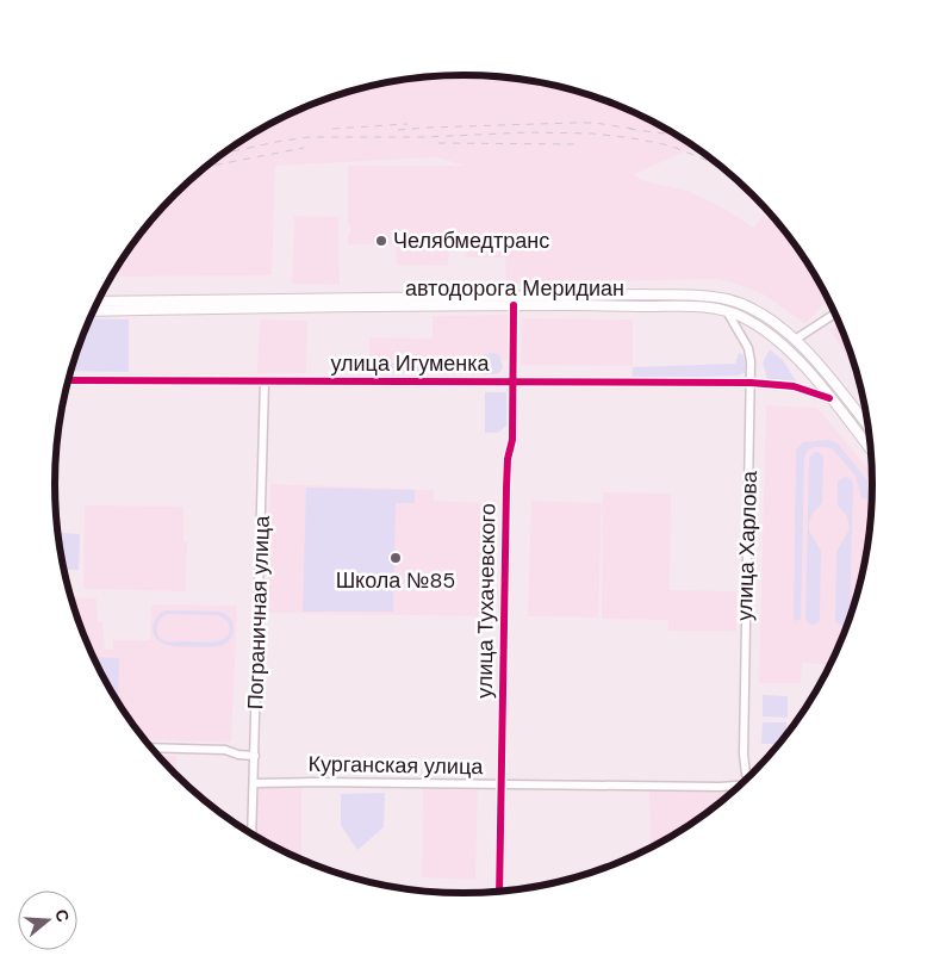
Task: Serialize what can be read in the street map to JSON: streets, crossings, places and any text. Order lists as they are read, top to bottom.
{
  "streets": {
    "main road": ["автодорога Меридиан"],
    "street": [
      "улица Игуменка",
      "улица Харлова",
      "улица Тухачевского",
      "Пограничная улица",
      "Курганская улица"
    ]
  },
  "crossings": [
    ["автодорога Меридиан", "улица Игуменка"],
    ["автодорога Меридиан", "улица Харлова"],
    ["автодорога Меридиан", "улица Тухачевского"],
    ["улица Игуменка", "улица Харлова"],
    ["улица Игуменка", "улица Тухачевского"],
    ["улица Игуменка", "Пограничная улица"],
    ["улица Тухачевского", "Курганская улица"],
    ["Пограничная улица", "Курганская улица"]
  ],
  "places": ["Челябмедтранс", "Школа №85"],
  "north": "right"
}
